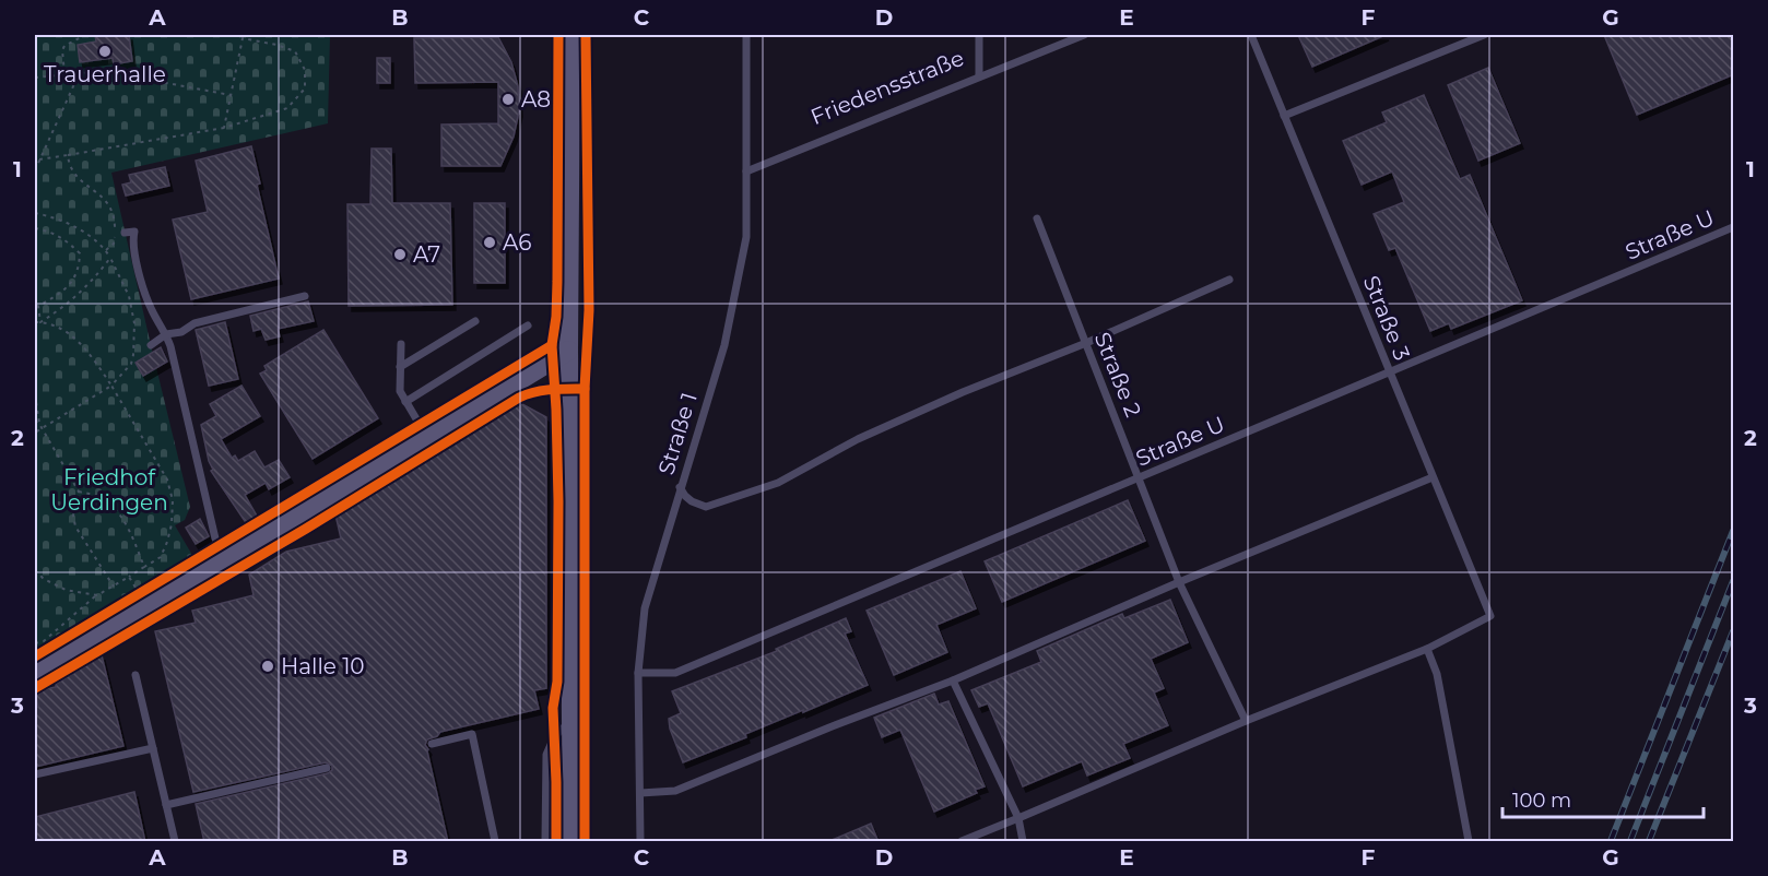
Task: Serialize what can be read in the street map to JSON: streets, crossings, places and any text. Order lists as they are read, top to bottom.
{
  "streets": {
    "lane": [
      "Friedensstraße",
      "Straße U",
      "Straße 3",
      "Straße 2",
      "Straße 1"
    ]
  },
  "crossings": [
    ["Friedensstraße", "Straße 1"],
    ["Straße U", "Straße 3"],
    ["Straße U", "Straße 2"],
    ["Straße U", "Straße 1"]
  ],
  "parks": ["Friedhof Uerdingen"],
  "places": [
    "Trauerhalle",
    "A8",
    "A6",
    "A7",
    "Halle 10"
  ],
  "scale_bar": "100 m",
  "grid": {
    "columns": [
      "A",
      "B",
      "C",
      "D",
      "E",
      "F",
      "G"
    ],
    "rows": ["1", "2", "3"]
  }
}
